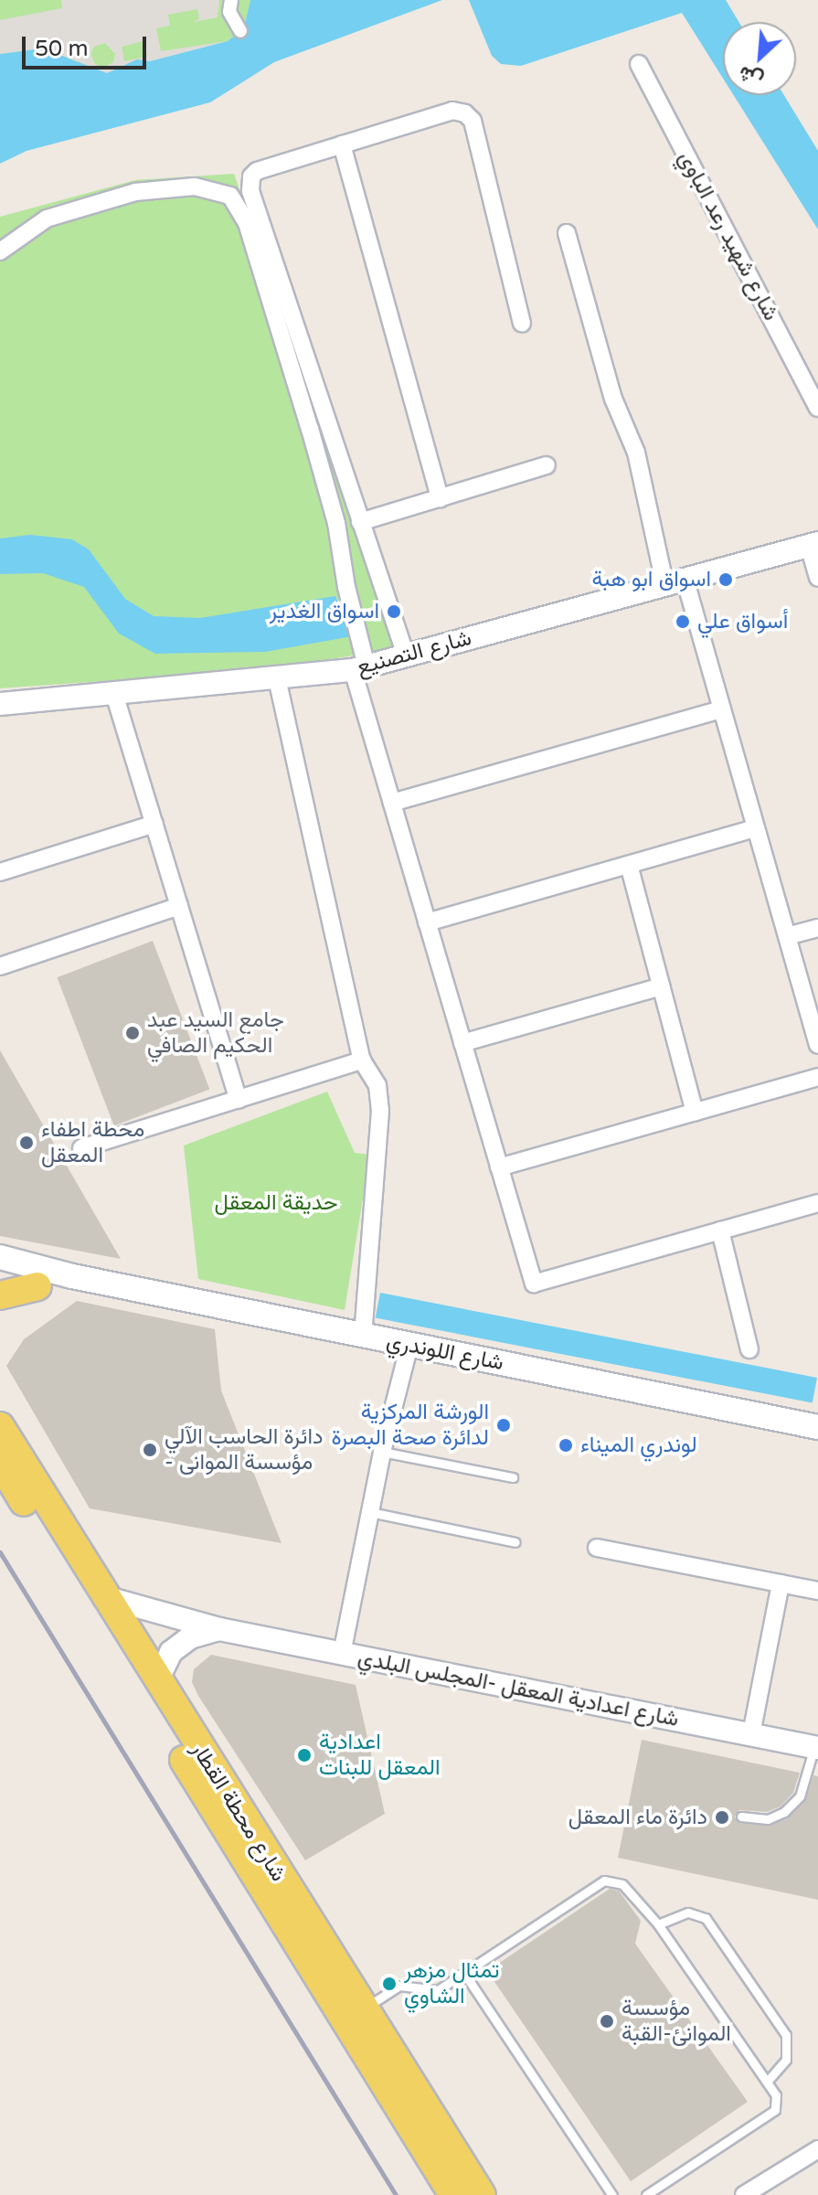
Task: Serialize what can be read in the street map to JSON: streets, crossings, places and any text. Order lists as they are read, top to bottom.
{
  "streets": {
    "main road": ["شارع اللوندري", "شارع محطة القطار"],
    "street": ["شارع شهيد رعد الباوي", "شارع التصنيع", "شارع اعدادية المعقل -المجلس البلدي"]
  },
  "crossings": [
    ["شارع اعدادية المعقل -المجلس البلدي", "شارع محطة القطار"]
  ],
  "parks": ["حديقة المعقل"],
  "places": [
    "اسواق ابو هبة",
    "اسواق الغدير",
    "أسواق علي",
    "جامع السيد عبد الحكيم الصافي",
    "محطة اطفاء المعقل",
    "الورشة المركزية لدائرة صحة البصرة",
    "لوندري الميناء",
    "دائرة الحاسب الآلي - مؤسسة الموانى",
    "اعدادية المعقل للبنات",
    "دائرة ماء المعقل",
    "تمثال مزهر الشاوي",
    "مؤسسة الموانئ-القبة"
  ],
  "scale_bar": "50 m",
  "north": "bottom left"
}
